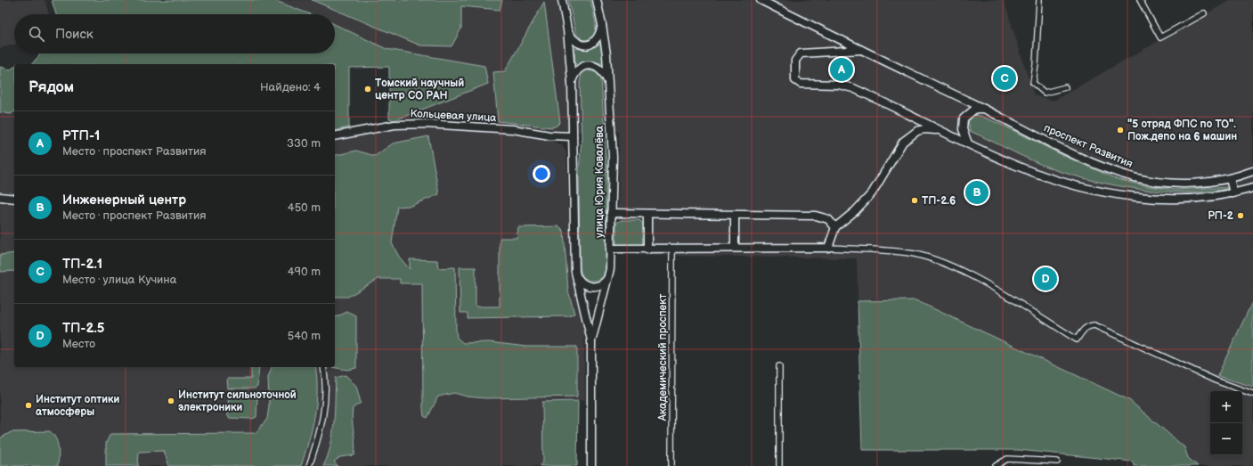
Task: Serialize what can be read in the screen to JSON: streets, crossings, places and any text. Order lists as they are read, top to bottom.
{
  "streets": {
    "street": [
      "Кольцевая улица",
      "проспект Развития",
      "улица Юрия Ковалёва",
      "Академический проспект"
    ]
  },
  "crossings": [
    ["Кольцевая улица", "улица Юрия Ковалёва"]
  ],
  "places": [
    "Томский научный центр СО РАН",
    "\"5 отряд ФПС по ТО\". Пож.депо на 6 машин",
    "ТП-2.6",
    "РП-2",
    "Институт сильноточной электроники",
    "Институт оптики атмосферы"
  ],
  "page": {
    "search": "Поиск",
    "pins": [
      "A",
      "C",
      "B",
      "D"
    ],
    "heading": ["Рядом", "Найдено: 4"],
    "list": [
      {
        "mark": "A",
        "name": "РТП-1",
        "note": "Место · проспект Развития",
        "value": "330 m"
      },
      {
        "mark": "B",
        "name": "Инженерный центр",
        "note": "Место · проспект Развития",
        "value": "450 m"
      },
      {
        "mark": "C",
        "name": "ТП-2.1",
        "note": "Место · улица Кучина",
        "value": "490 m"
      },
      {
        "mark": "D",
        "name": "ТП-2.5",
        "note": "Место",
        "value": "540 m"
      }
    ],
    "map_buttons": ["+", "−"]
  }
}
